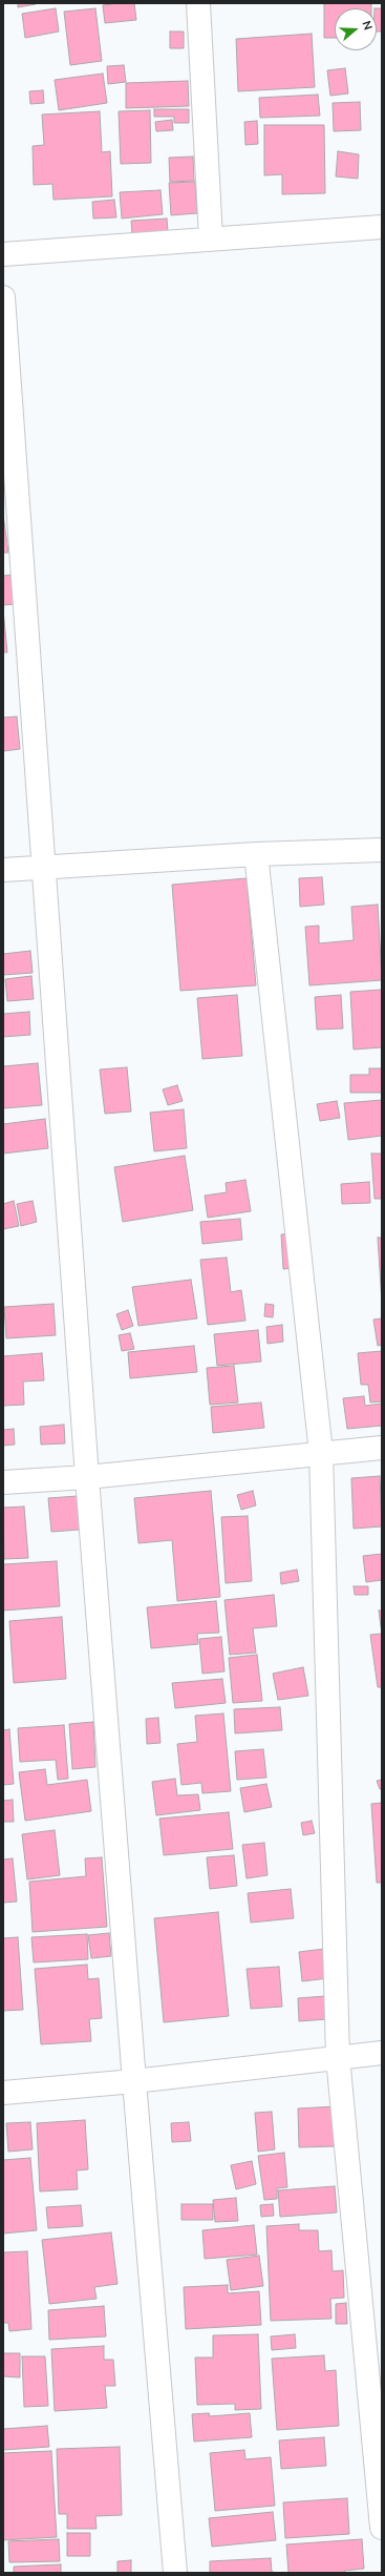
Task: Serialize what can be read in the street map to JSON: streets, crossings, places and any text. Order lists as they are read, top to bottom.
{
  "north": "right"
}
